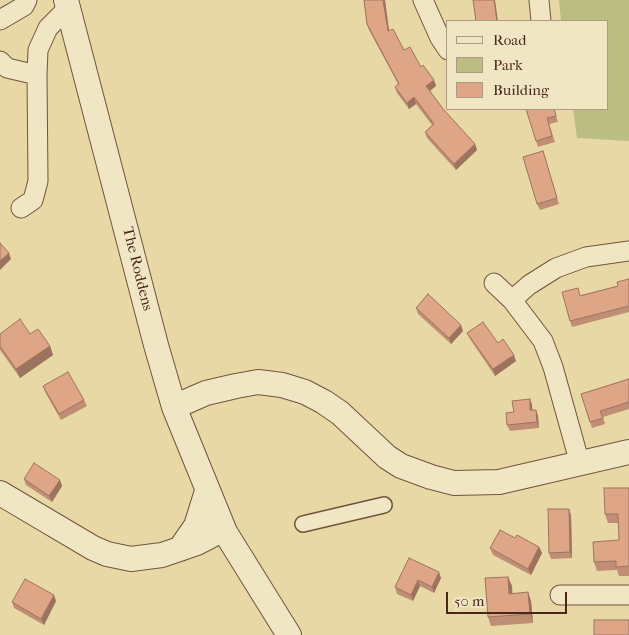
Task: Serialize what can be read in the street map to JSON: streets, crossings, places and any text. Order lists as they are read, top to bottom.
{
  "streets": {
    "street": ["The Roddens"]
  },
  "legend": ["Road", "Park", "Building"],
  "scale_bar": "50 m"
}
